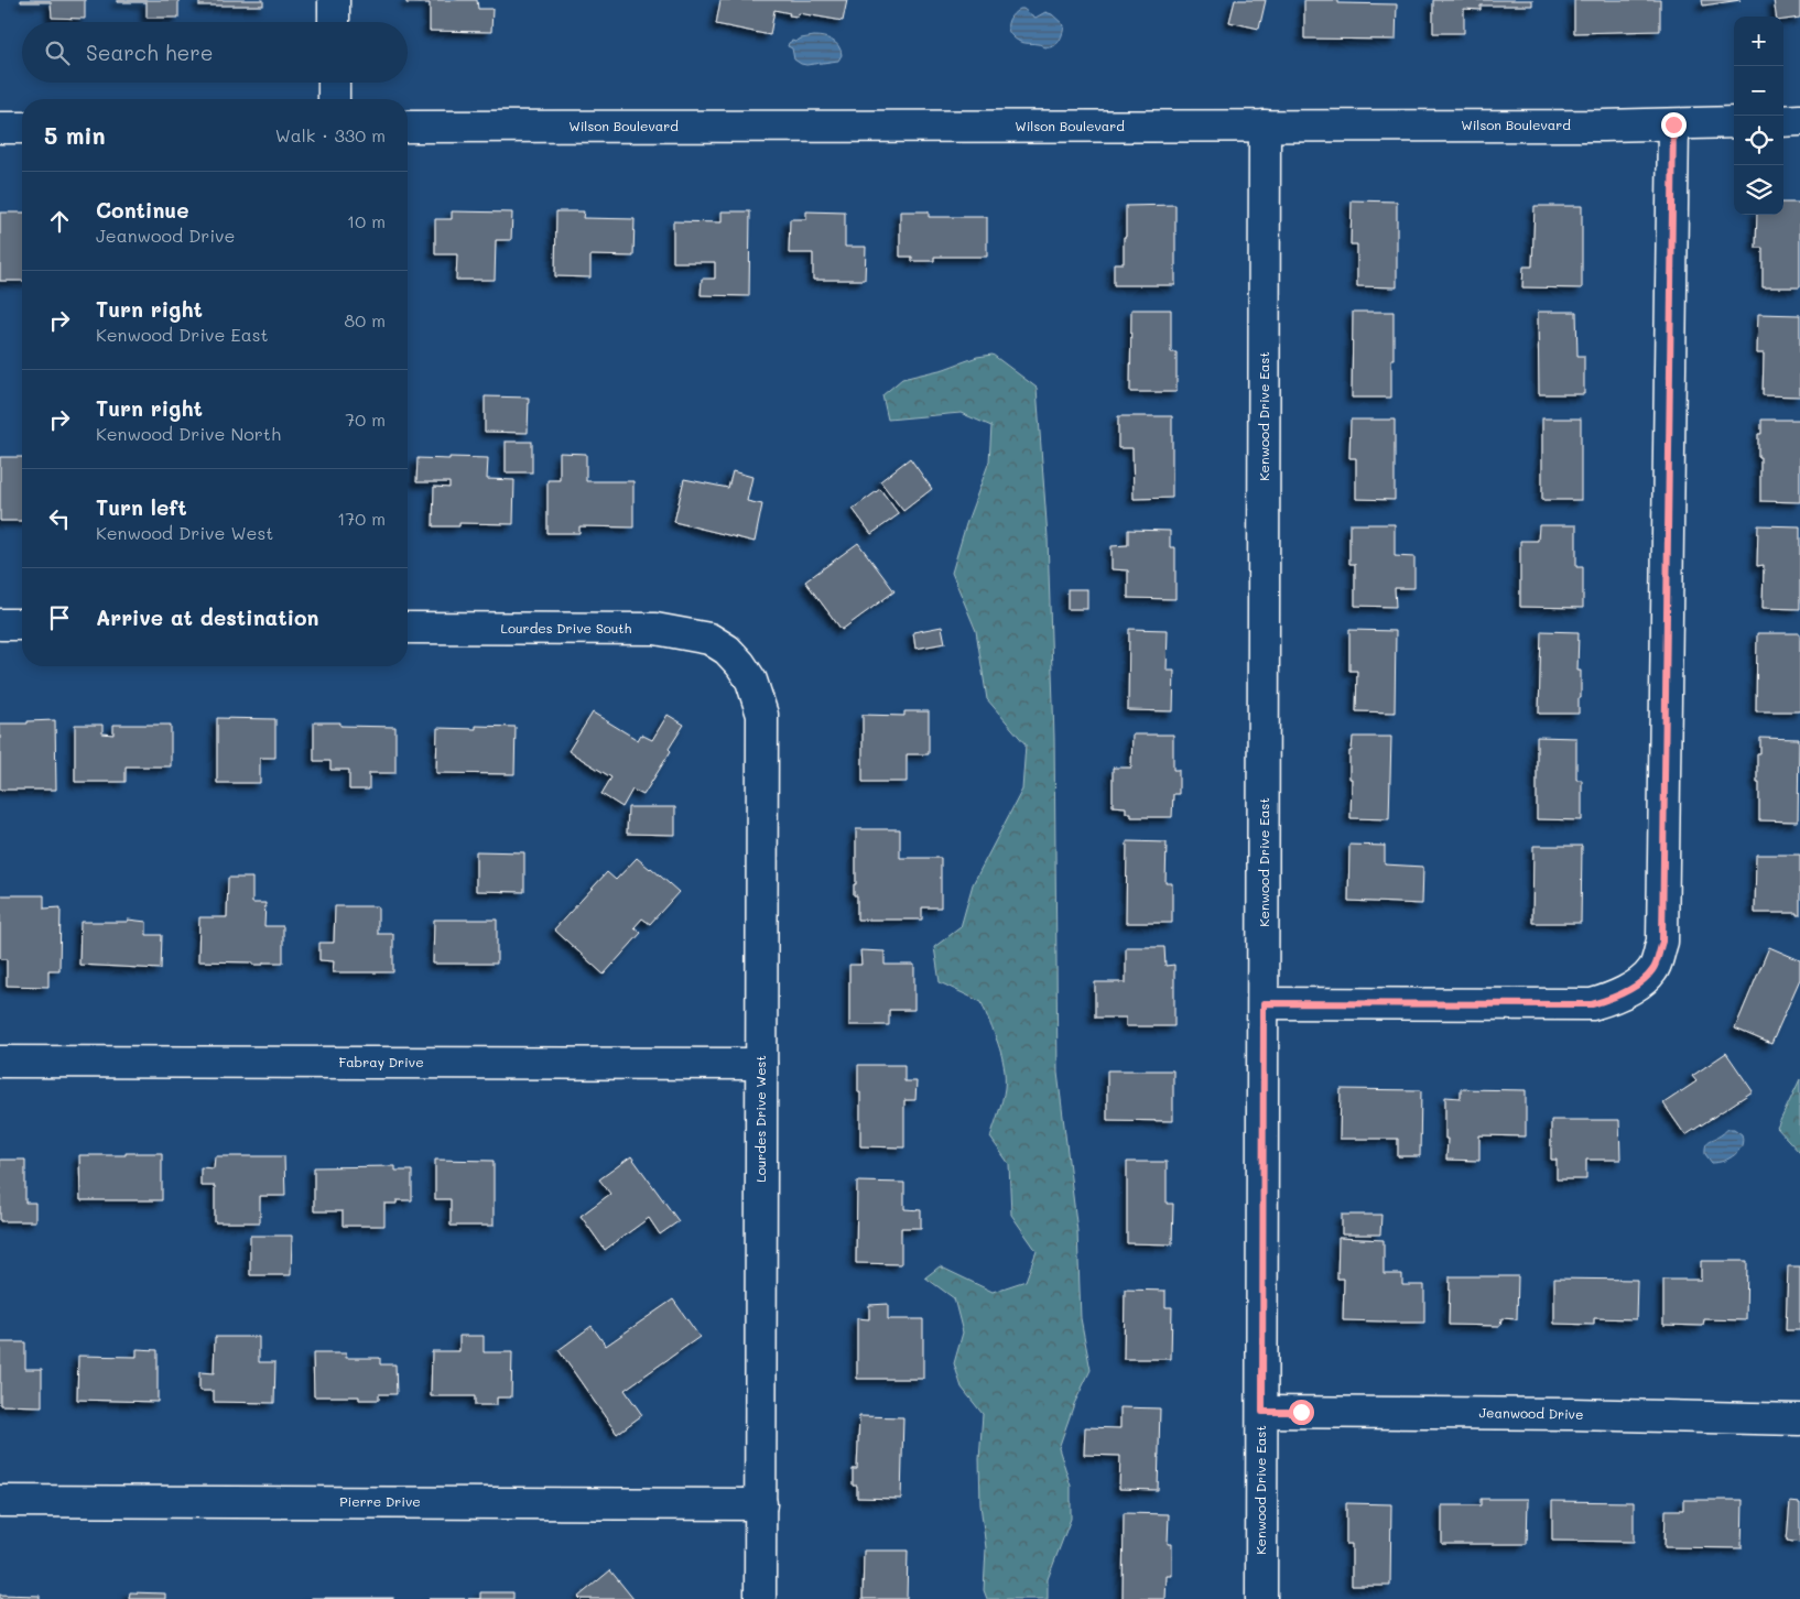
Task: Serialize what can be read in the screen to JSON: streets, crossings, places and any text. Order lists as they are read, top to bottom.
{
  "streets": {
    "street": [
      "Wilson Boulevard",
      "Kenwood Drive East",
      "Lourdes Drive South",
      "Fabray Drive",
      "Lourdes Drive West",
      "Jeanwood Drive",
      "Pierre Drive"
    ]
  },
  "crossings": [
    ["Wilson Boulevard", "Kenwood Drive East"],
    ["Kenwood Drive East", "Jeanwood Drive"],
    ["Lourdes Drive South", "Lourdes Drive West"],
    ["Fabray Drive", "Lourdes Drive West"],
    ["Lourdes Drive West", "Pierre Drive"]
  ],
  "page": {
    "map_buttons": ["+", "−"],
    "search": "Search here",
    "heading": ["5 min", "Walk · 330 m"],
    "list": [
      ["Continue", "Jeanwood Drive", "10 m"],
      ["Turn right", "Kenwood Drive East", "80 m"],
      ["Turn right", "Kenwood Drive North", "70 m"],
      ["Turn left", "Kenwood Drive West", "170 m"],
      "Arrive at destination"
    ]
  }
}
